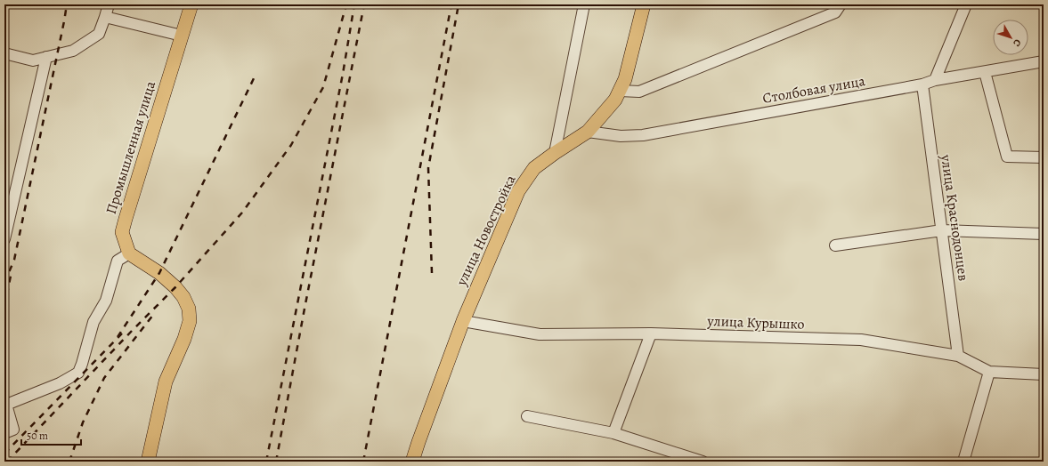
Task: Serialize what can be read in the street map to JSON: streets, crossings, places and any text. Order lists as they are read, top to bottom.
{
  "streets": {
    "main road": ["Промышленная улица", "улица Новостройка"],
    "street": ["Столбовая улица", "улица Краснодонцев", "улица Курышко"]
  },
  "crossings": [
    ["Столбовая улица", "улица Краснодонцев"],
    ["Столбовая улица", "улица Новостройка"],
    ["улица Краснодонцев", "улица Курышко"],
    ["улица Новостройка", "улица Курышко"]
  ],
  "scale_bar": "50 m",
  "north": "bottom right"
}
